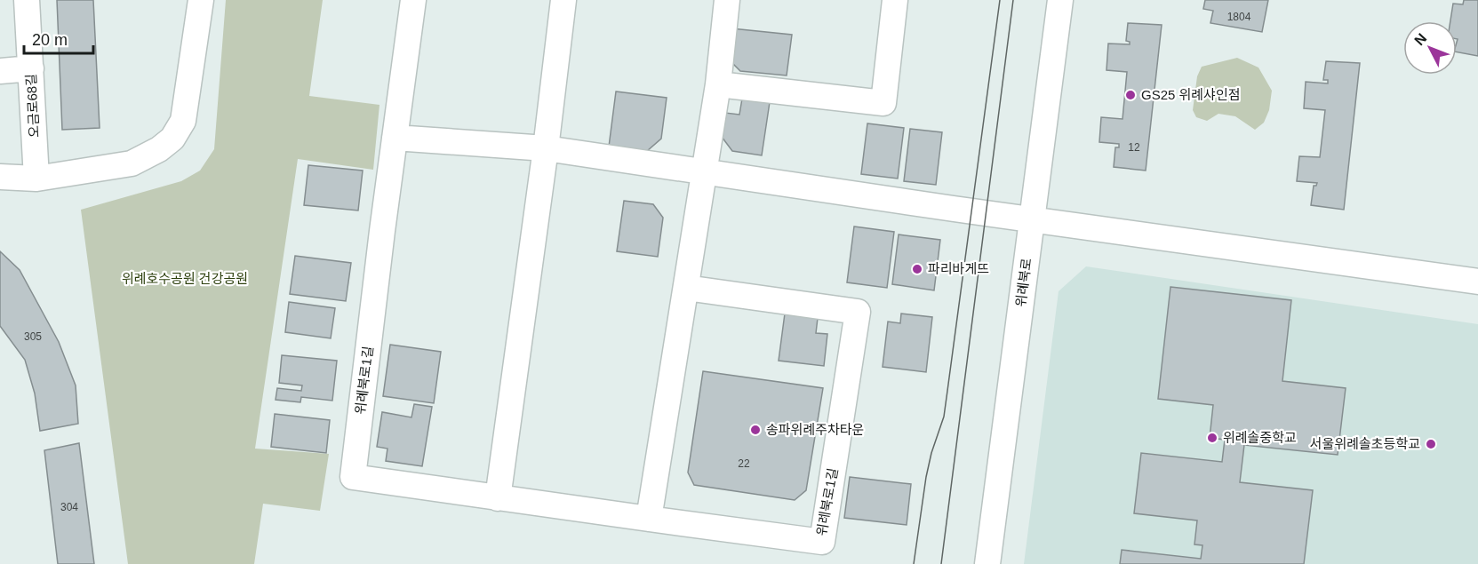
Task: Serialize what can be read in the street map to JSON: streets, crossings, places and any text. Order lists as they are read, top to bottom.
{
  "streets": {
    "street": ["오금로68길", "위례북로", "위례북로1길"]
  },
  "parks": ["위례호수공원 건강공원"],
  "places": [
    "GS25 위례샤인점",
    "파리바게뜨",
    "송파위례주차타운",
    "위례솔중학교",
    "서울위례솔초등학교"
  ],
  "house_numbers": [
    "1804",
    "12",
    "305",
    "22",
    "304"
  ],
  "scale_bar": "20 m",
  "north": "top left"
}
